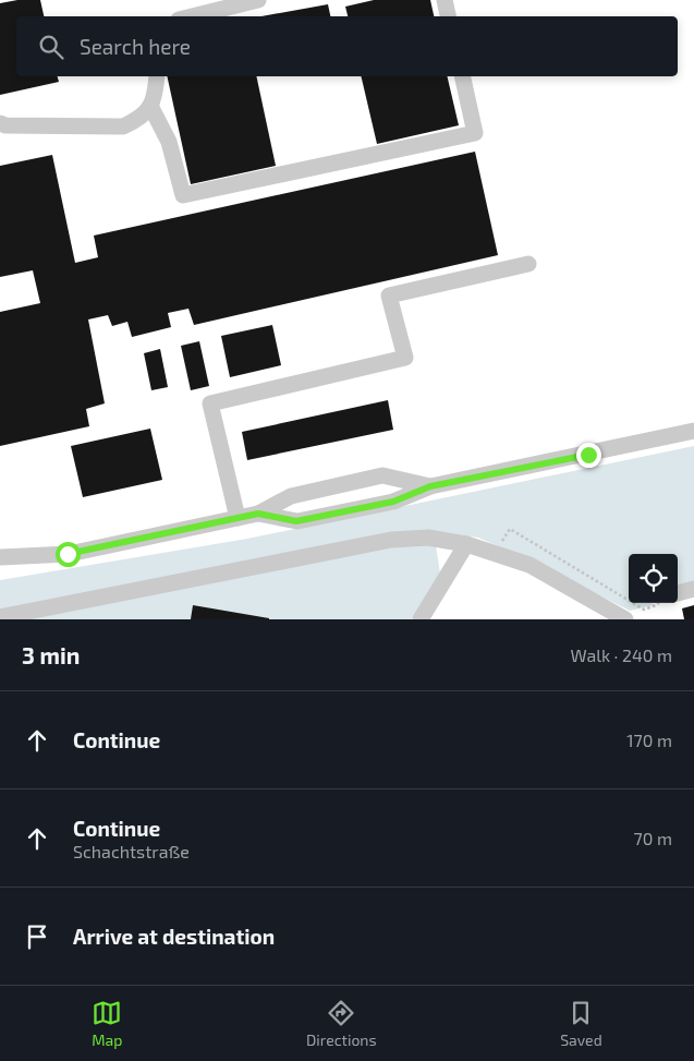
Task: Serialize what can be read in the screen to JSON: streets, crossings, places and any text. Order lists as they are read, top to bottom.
{
  "page": {
    "search": "Search here",
    "heading": ["3 min", "Walk · 240 m"],
    "list": [
      ["Continue", "170 m"],
      ["Continue", "Schachtstraße", "70 m"],
      "Arrive at destination"
    ],
    "nav": ["Map", "Directions", "Saved"]
  }
}
